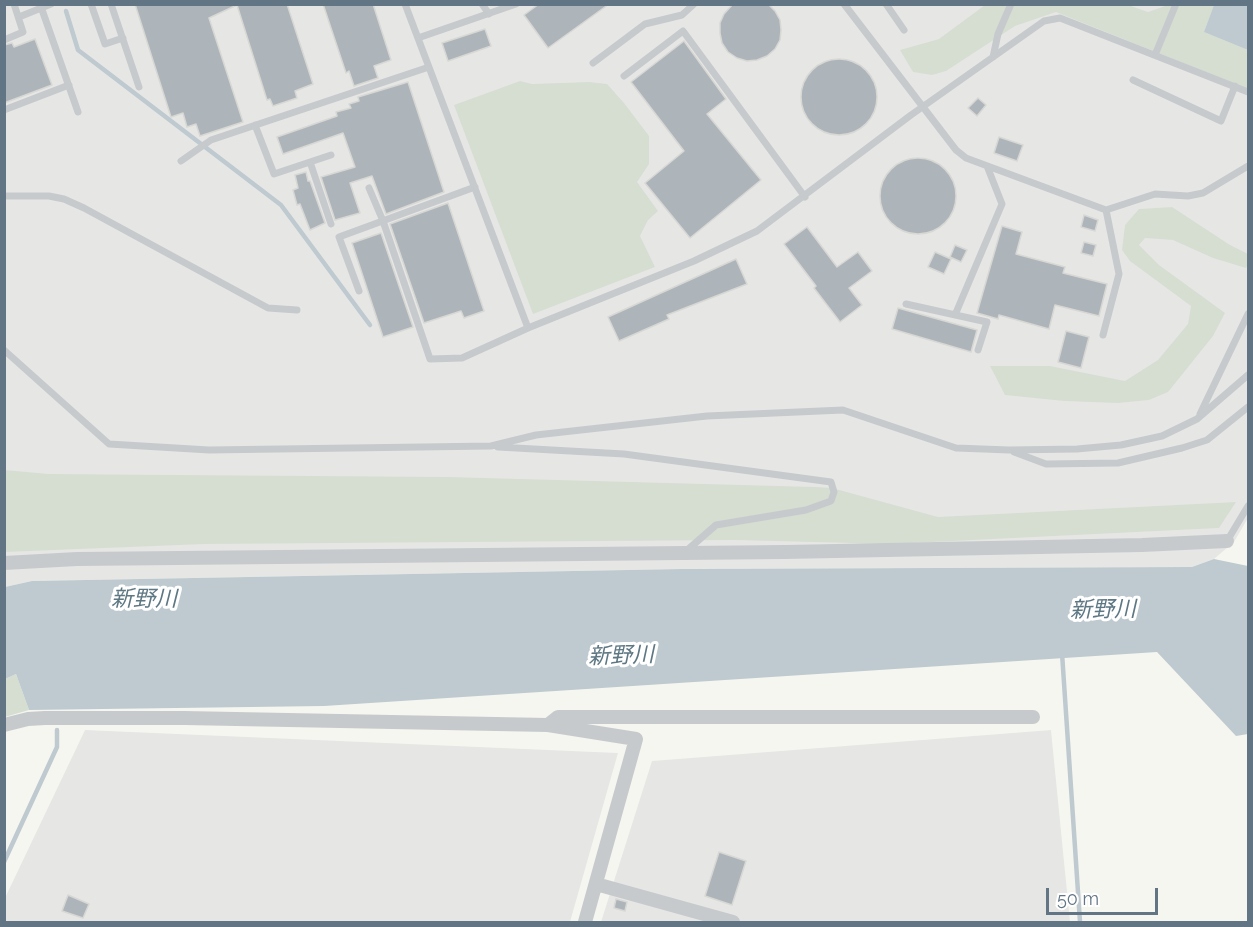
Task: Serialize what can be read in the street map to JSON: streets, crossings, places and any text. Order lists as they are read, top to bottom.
{
  "water": ["新野川"],
  "scale_bar": "50 m"
}
